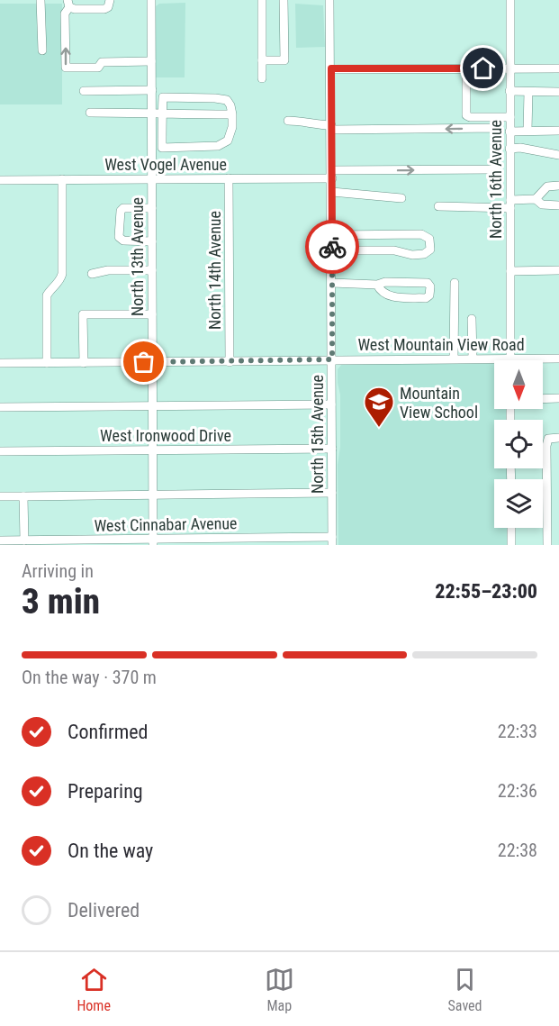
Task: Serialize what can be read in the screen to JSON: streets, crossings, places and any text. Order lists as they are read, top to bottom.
{
  "streets": {
    "street": [
      "West Vogel Avenue",
      "North 16th Avenue",
      "North 13th Avenue",
      "North 14th Avenue",
      "West Mountain View Road",
      "North 15th Avenue",
      "West Ironwood Drive",
      "West Cinnabar Avenue"
    ]
  },
  "crossings": [
    ["West Vogel Avenue", "North 16th Avenue"],
    ["West Vogel Avenue", "North 13th Avenue"],
    ["West Vogel Avenue", "North 14th Avenue"],
    ["West Vogel Avenue", "North 15th Avenue"],
    ["North 16th Avenue", "West Mountain View Road"],
    ["North 13th Avenue", "West Mountain View Road"],
    ["North 13th Avenue", "West Ironwood Drive"],
    ["North 13th Avenue", "West Cinnabar Avenue"],
    ["North 14th Avenue", "West Mountain View Road"],
    ["West Mountain View Road", "North 15th Avenue"],
    ["North 15th Avenue", "West Ironwood Drive"],
    ["North 15th Avenue", "West Cinnabar Avenue"]
  ],
  "places": {
    "school or university": ["Mountain View School"]
  },
  "north": "bottom",
  "page": {
    "heading": ["3 min", "Arriving in", "22:55–23:00"],
    "bar": "On the way · 370 m",
    "list": [
      ["Confirmed", "22:33"],
      ["Preparing", "22:36"],
      ["On the way", "22:38"],
      "Delivered"
    ],
    "tabs": ["Home", "Map", "Saved"]
  }
}
